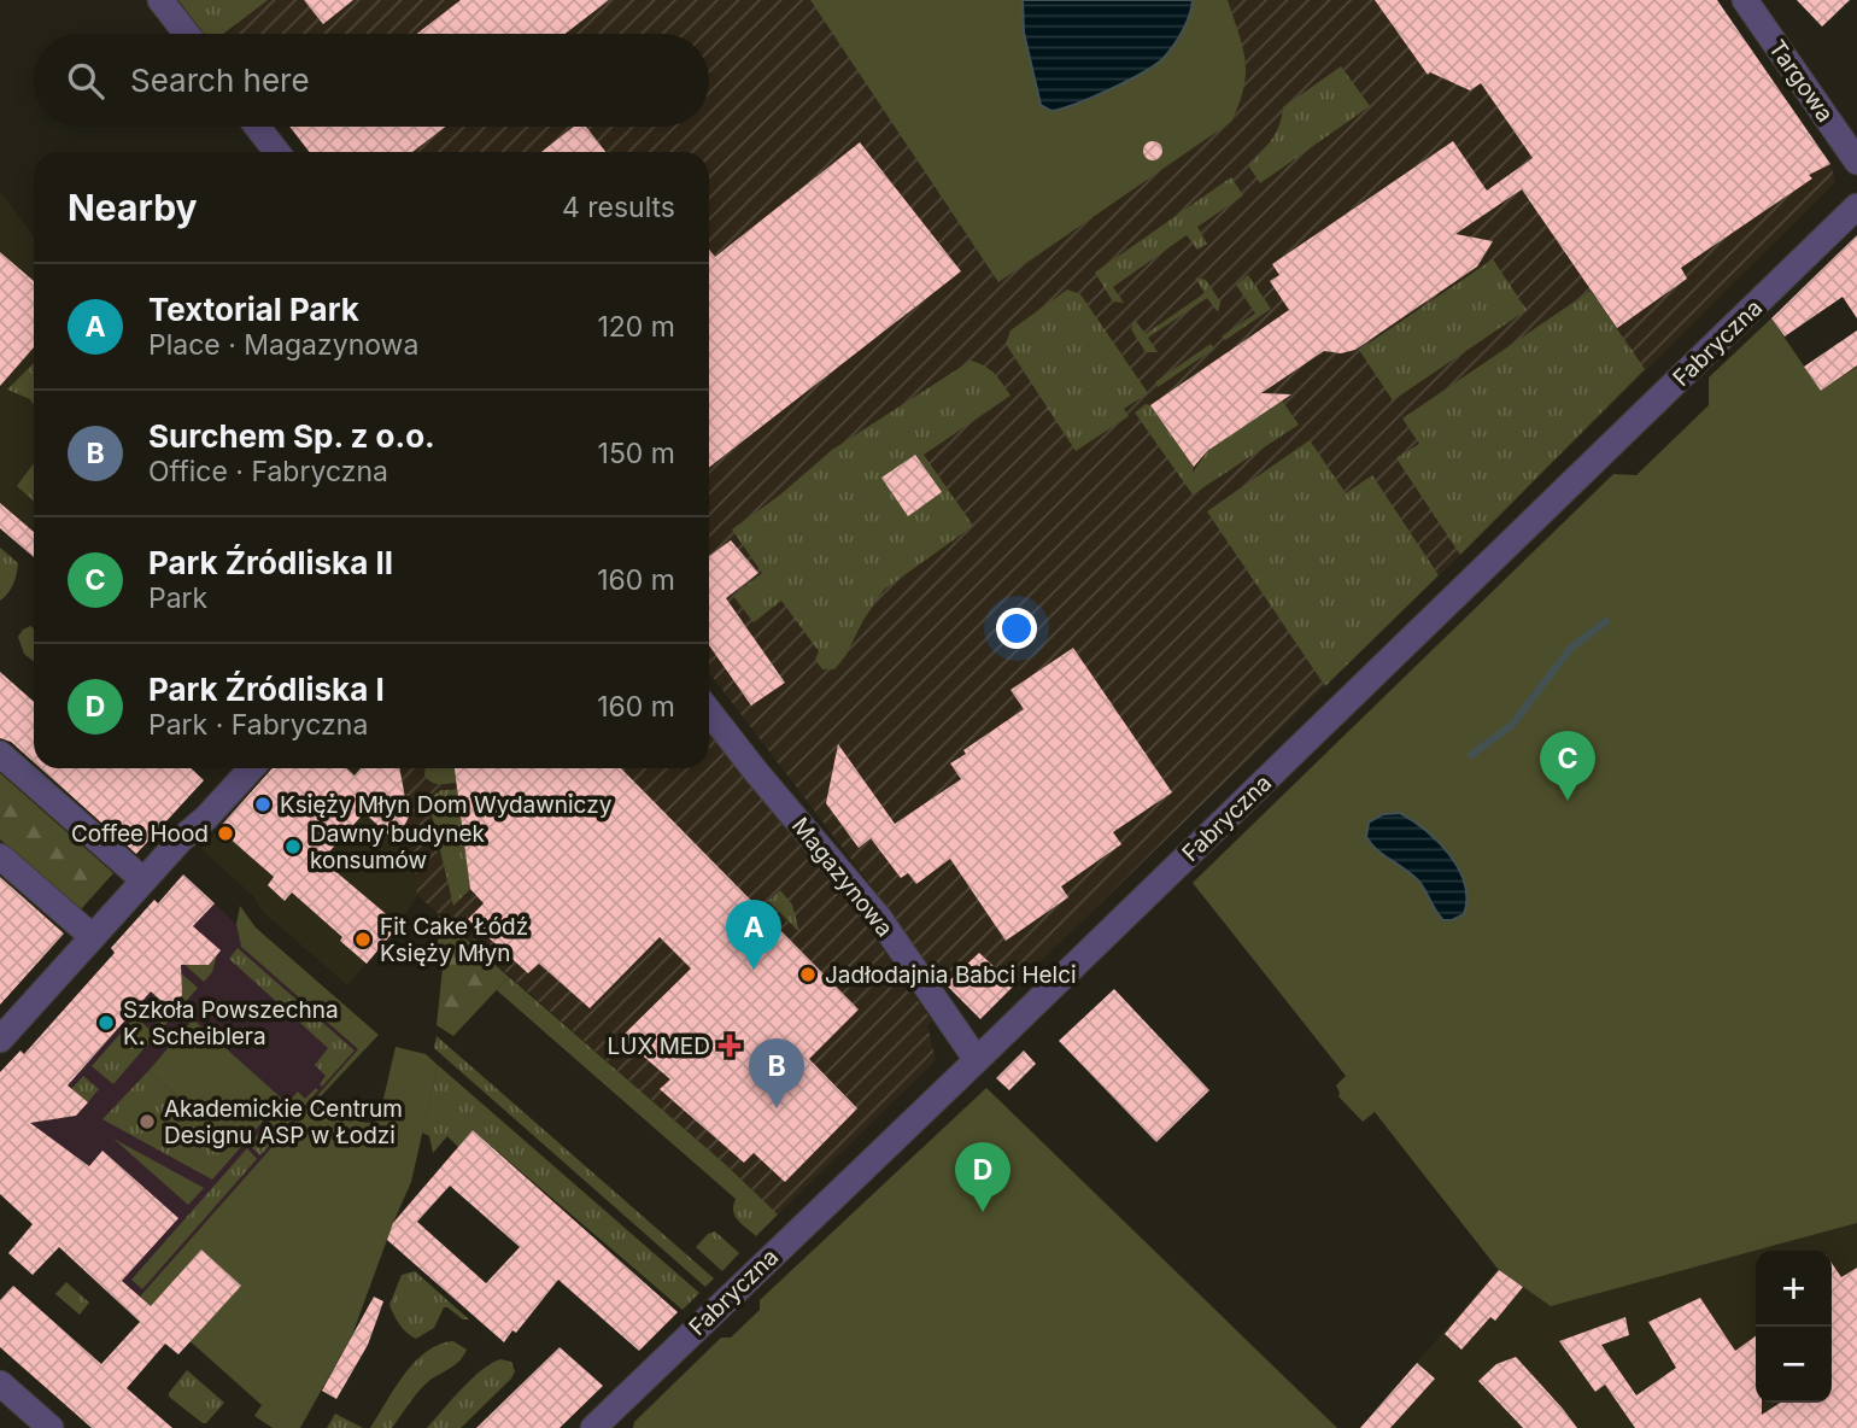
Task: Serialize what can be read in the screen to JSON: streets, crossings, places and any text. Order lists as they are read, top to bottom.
{
  "streets": {
    "street": ["Targowa", "Fabryczna", "Magazynowa"]
  },
  "crossings": [
    ["Fabryczna", "Magazynowa"]
  ],
  "places": {
    "other": [
      "Księży Młyn Dom Wydawniczy",
      "Coffee Hood",
      "Dawny budynek konsumów",
      "Fit Cake Łódź Księży Młyn",
      "Jadłodajnia Babci Helci",
      "Szkoła Powszechna K. Scheiblera",
      "Akademickie Centrum Designu ASP w Łodzi"
    ],
    "health": ["LUX MED"]
  },
  "page": {
    "search": "Search here",
    "heading": ["Nearby", "4 results"],
    "list": [
      {
        "mark": "A",
        "name": "Textorial Park",
        "note": "Place · Magazynowa",
        "value": "120 m"
      },
      {
        "mark": "B",
        "name": "Surchem Sp. z o.o.",
        "note": "Office · Fabryczna",
        "value": "150 m"
      },
      {
        "mark": "C",
        "name": "Park Źródliska II",
        "note": "Park",
        "value": "160 m"
      },
      {
        "mark": "D",
        "name": "Park Źródliska I",
        "note": "Park · Fabryczna",
        "value": "160 m"
      }
    ],
    "pins": [
      "C",
      "A",
      "B",
      "D"
    ],
    "map_buttons": ["+", "−"]
  }
}
